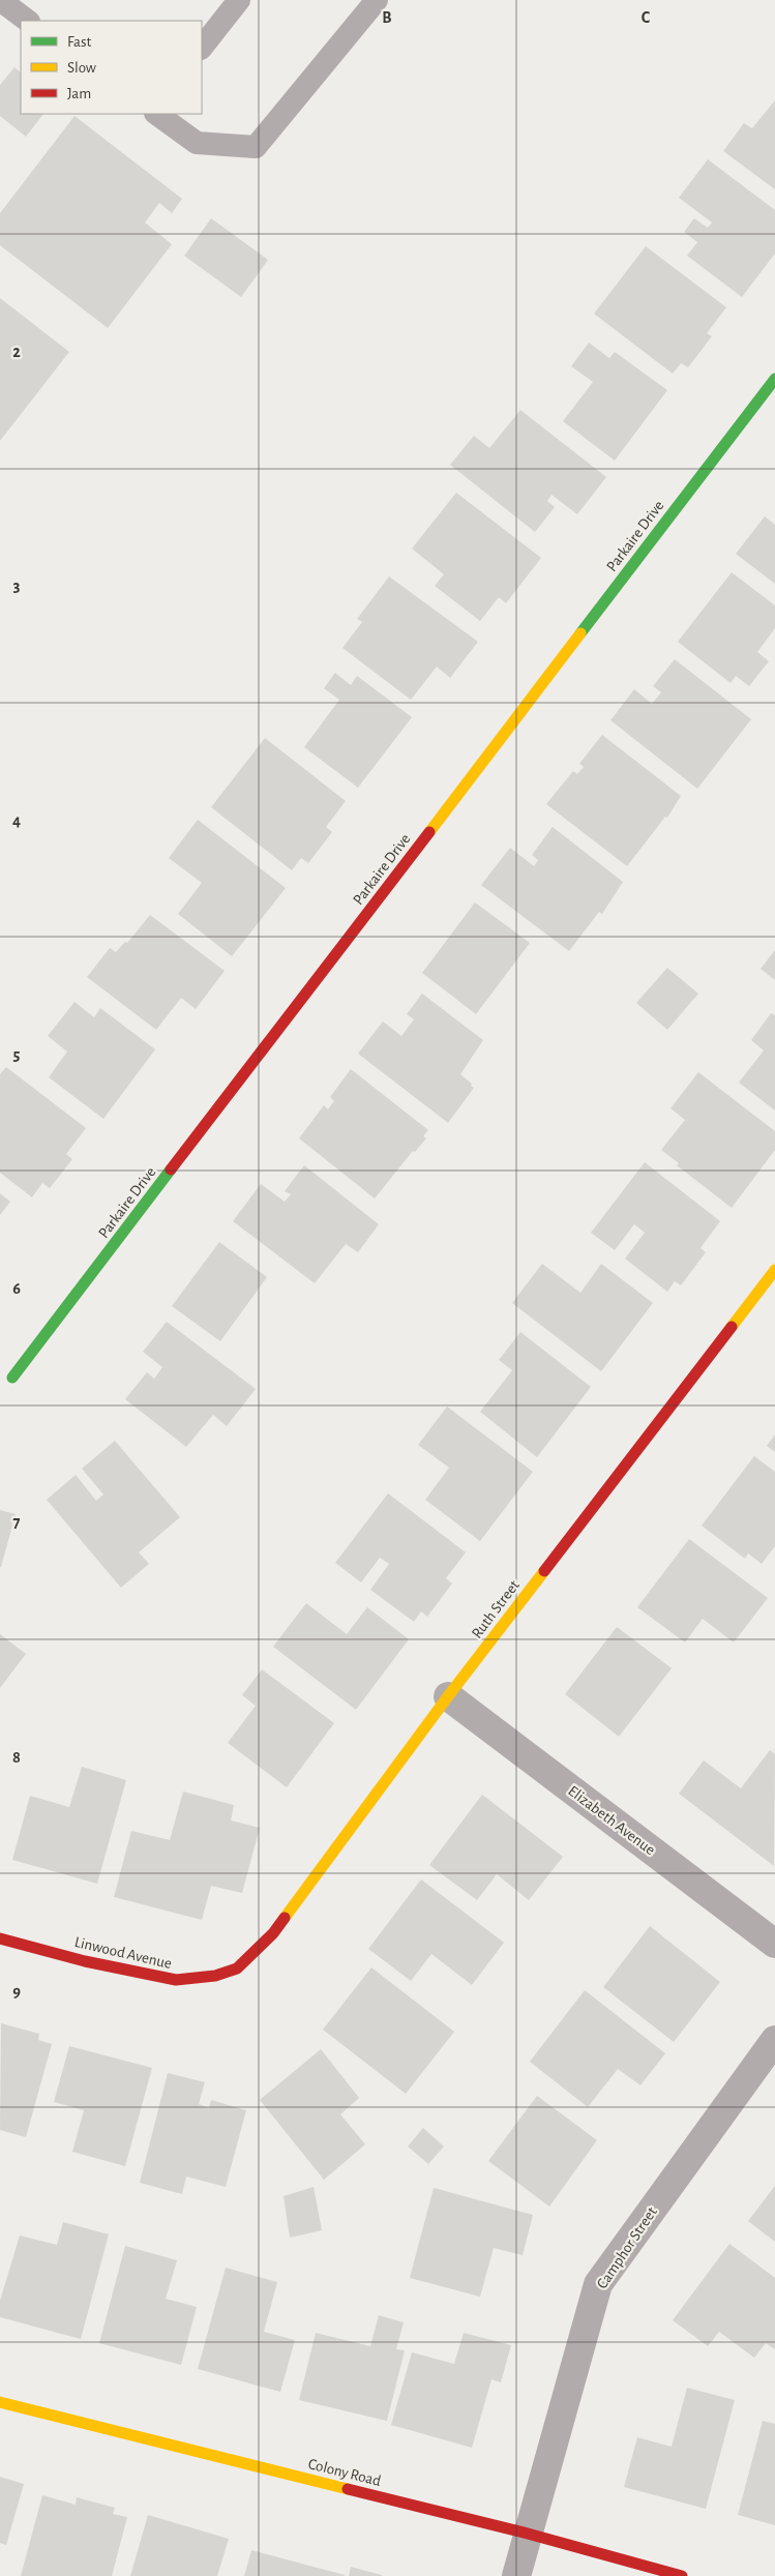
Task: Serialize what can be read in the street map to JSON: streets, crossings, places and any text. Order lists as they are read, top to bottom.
{
  "streets": {
    "street": [
      "Parkaire Drive",
      "Ruth Street",
      "Elizabeth Avenue",
      "Linwood Avenue",
      "Camphor Street",
      "Colony Road"
    ]
  },
  "crossings": [
    ["Ruth Street", "Elizabeth Avenue"],
    ["Ruth Street", "Linwood Avenue"],
    ["Camphor Street", "Colony Road"]
  ],
  "legend": ["Fast", "Slow", "Jam"],
  "grid": {
    "columns": ["B", "C"],
    "rows": [
      "2",
      "3",
      "4",
      "5",
      "6",
      "7",
      "8",
      "9"
    ]
  }
}
